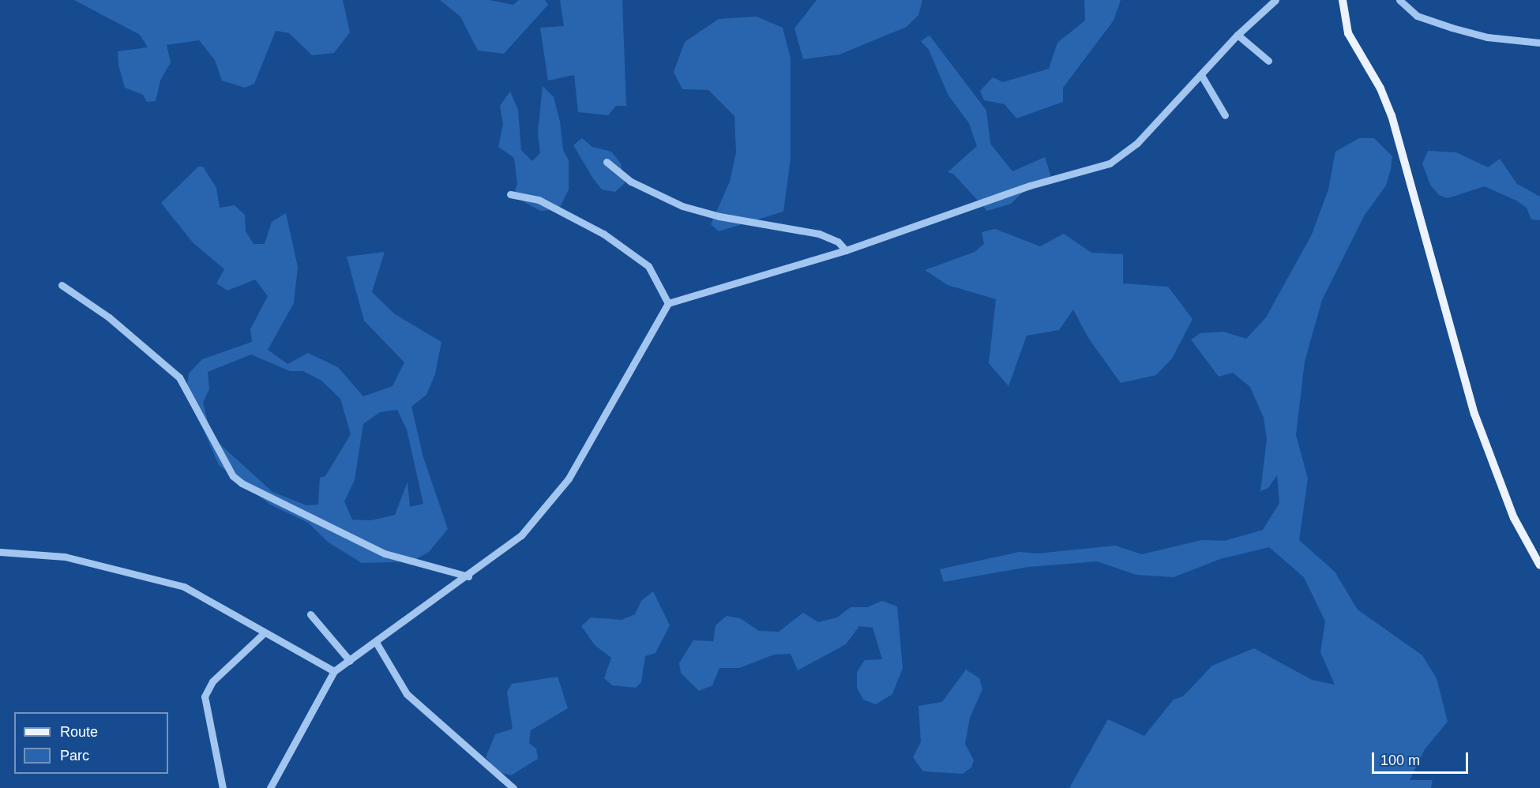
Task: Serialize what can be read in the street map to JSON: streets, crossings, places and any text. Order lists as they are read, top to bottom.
{
  "legend": ["Route", "Parc"],
  "scale_bar": "100 m"
}
